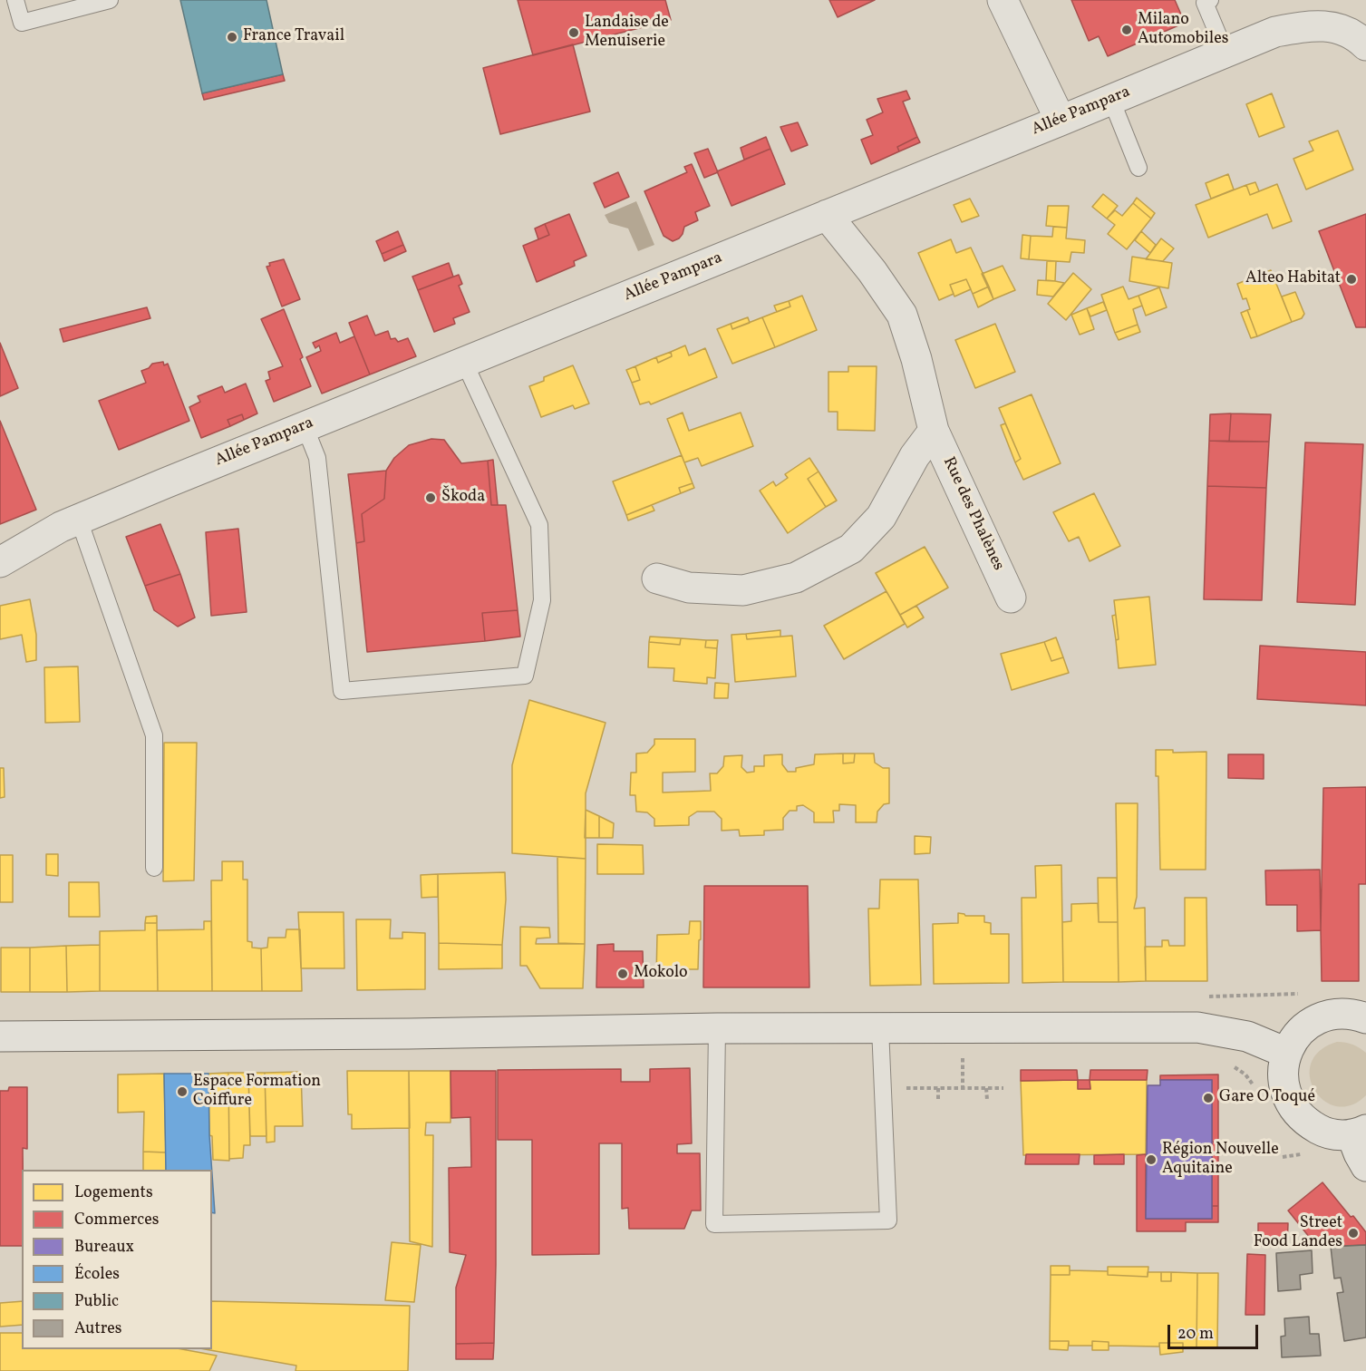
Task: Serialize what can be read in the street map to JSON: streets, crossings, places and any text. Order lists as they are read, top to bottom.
{
  "streets": {
    "street": ["Allée Pampara", "Rue des Phalènes"]
  },
  "crossings": [
    ["Allée Pampara", "Rue des Phalènes"]
  ],
  "places": [
    "Milano Automobiles",
    "Landaise de Menuiserie",
    "France Travail",
    "Alteo Habitat",
    "Škoda",
    "Mokolo",
    "Espace Formation Coiffure",
    "Gare O Toqué",
    "Région Nouvelle Aquitaine",
    "Street Food Landes"
  ],
  "legend": [
    "Logements",
    "Commerces",
    "Bureaux",
    "Écoles",
    "Public",
    "Autres"
  ],
  "scale_bar": "20 m"
}
